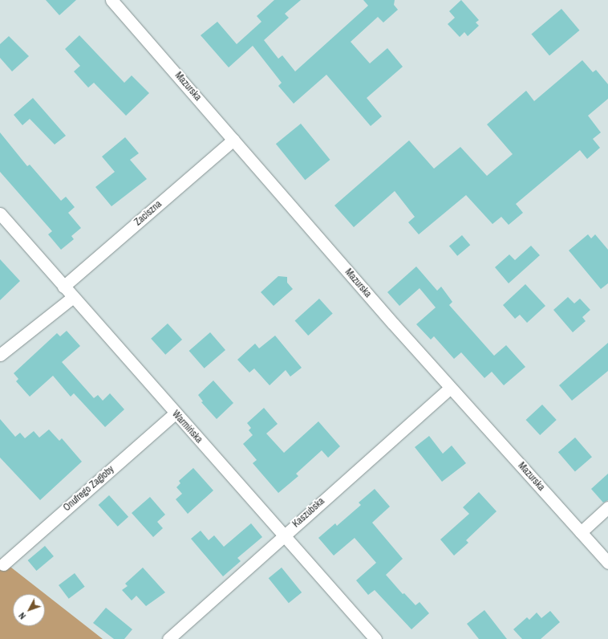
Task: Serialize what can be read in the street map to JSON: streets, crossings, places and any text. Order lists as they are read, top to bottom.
{
  "streets": {
    "street": [
      "Mazurska",
      "Zaciszna",
      "Warmińska",
      "Onufrego Zagłoby",
      "Kaszubska"
    ]
  },
  "crossings": [
    ["Mazurska", "Zaciszna"],
    ["Mazurska", "Kaszubska"],
    ["Zaciszna", "Warmińska"],
    ["Warmińska", "Onufrego Zagłoby"],
    ["Warmińska", "Kaszubska"]
  ],
  "north": "bottom left"
}
